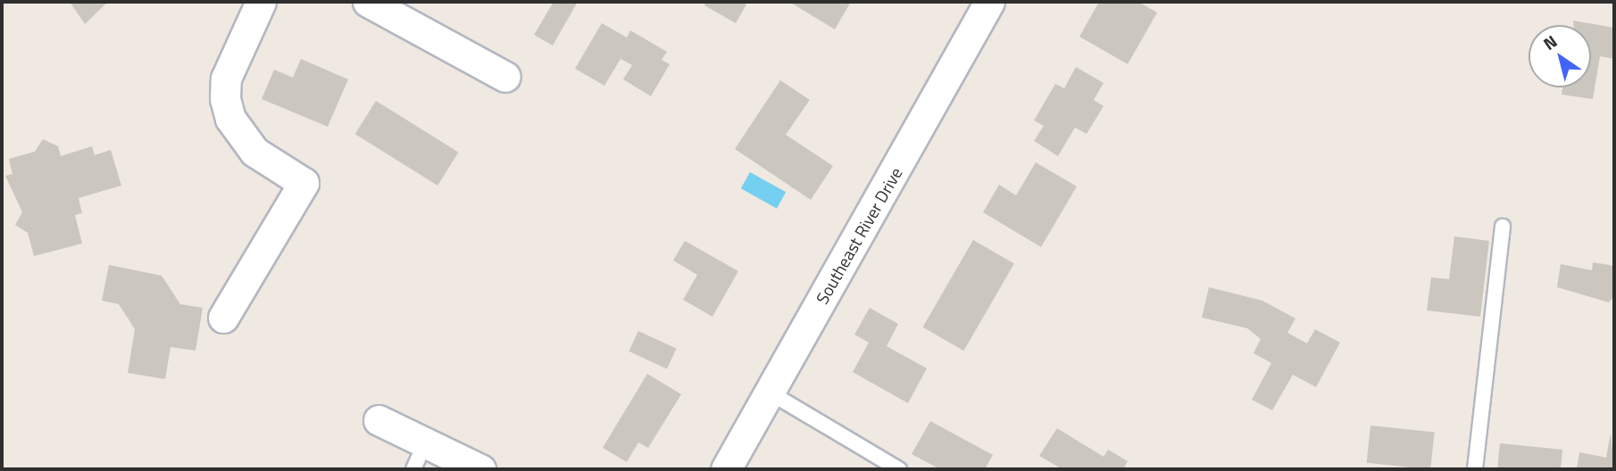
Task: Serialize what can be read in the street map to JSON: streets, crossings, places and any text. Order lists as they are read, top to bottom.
{
  "streets": {
    "street": ["Southeast River Drive"]
  },
  "north": "top left"
}
